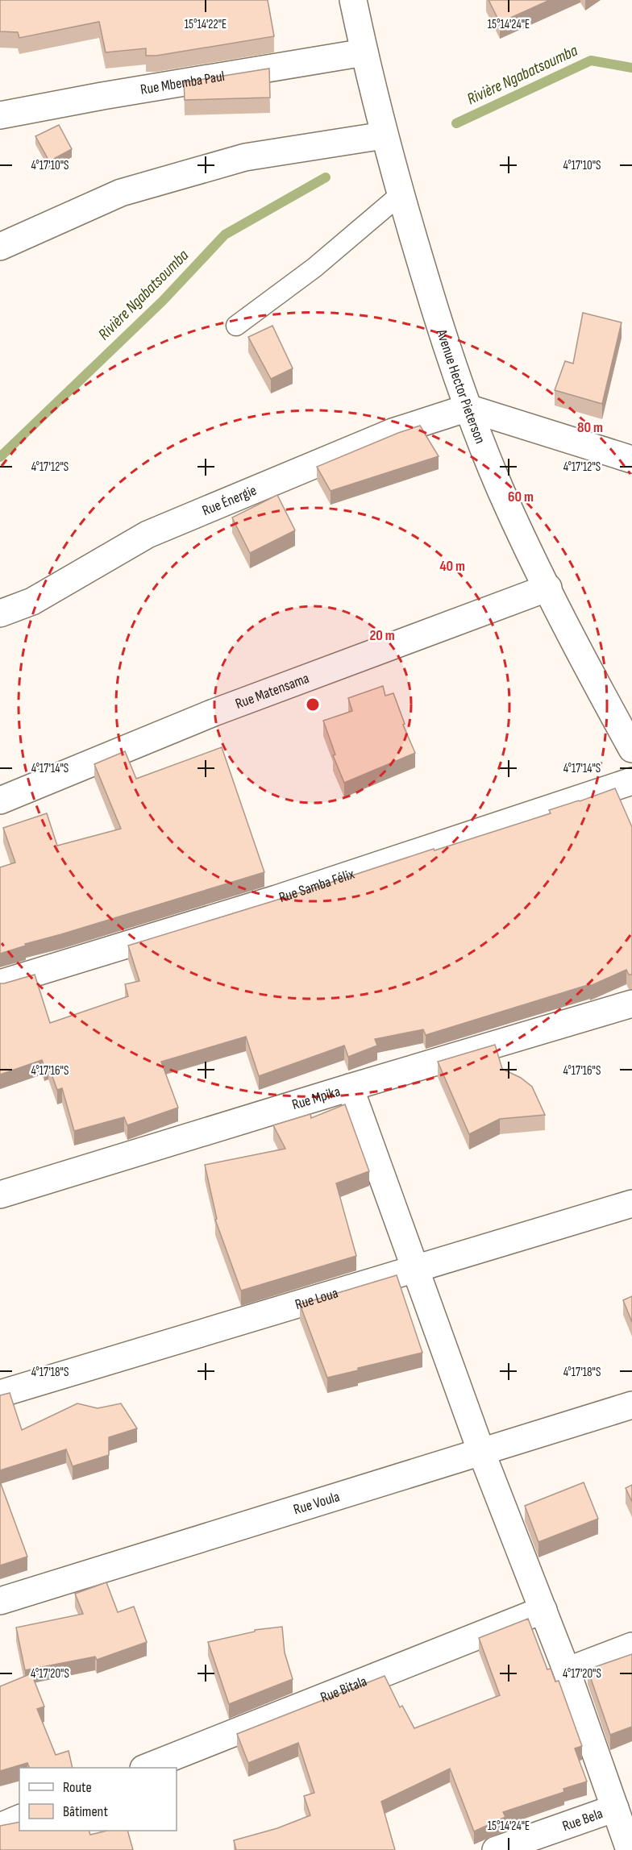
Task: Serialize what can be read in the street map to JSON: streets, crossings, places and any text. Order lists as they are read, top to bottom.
{
  "streets": {
    "street": [
      "Rue Mbemba Paul",
      "Avenue Hector Pieterson",
      "Rue Énergie",
      "Rue Matensama",
      "Rue Samba Félix",
      "Rue Mpika",
      "Rue Loua",
      "Rue Voula",
      "Rue Bitala",
      "Rue Bela"
    ]
  },
  "crossings": [
    ["Rue Mbemba Paul", "Avenue Hector Pieterson"],
    ["Avenue Hector Pieterson", "Rue Énergie"],
    ["Avenue Hector Pieterson", "Rue Matensama"]
  ],
  "water": ["Rivière Ngabatsoumba"],
  "legend": ["Route", "Bâtiment"],
  "coordinates": [
    "15°14'22\"E",
    "15°14'24\"E",
    "4°17'10\"S",
    "4°17'12\"S",
    "4°17'14\"S",
    "4°17'16\"S",
    "4°17'18\"S",
    "4°17'20\"S"
  ],
  "rings": [
    "80 m",
    "60 m",
    "40 m",
    "20 m"
  ]
}
